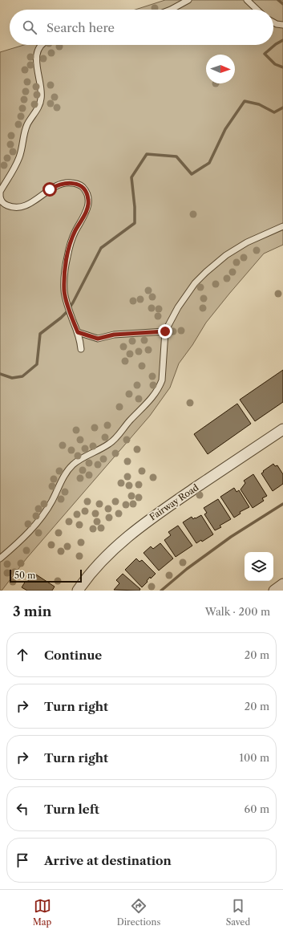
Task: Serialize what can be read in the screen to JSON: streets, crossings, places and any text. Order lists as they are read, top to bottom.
{
  "streets": {
    "street": ["Fairway Road"]
  },
  "scale_bar": "50 m",
  "north": "right",
  "page": {
    "search": "Search here",
    "scale": "50 m",
    "heading": ["3 min", "Walk · 200 m"],
    "list": [
      ["Continue", "20 m"],
      ["Turn right", "20 m"],
      ["Turn right", "100 m"],
      ["Turn left", "60 m"],
      "Arrive at destination"
    ],
    "nav": ["Map", "Directions", "Saved"]
  }
}
